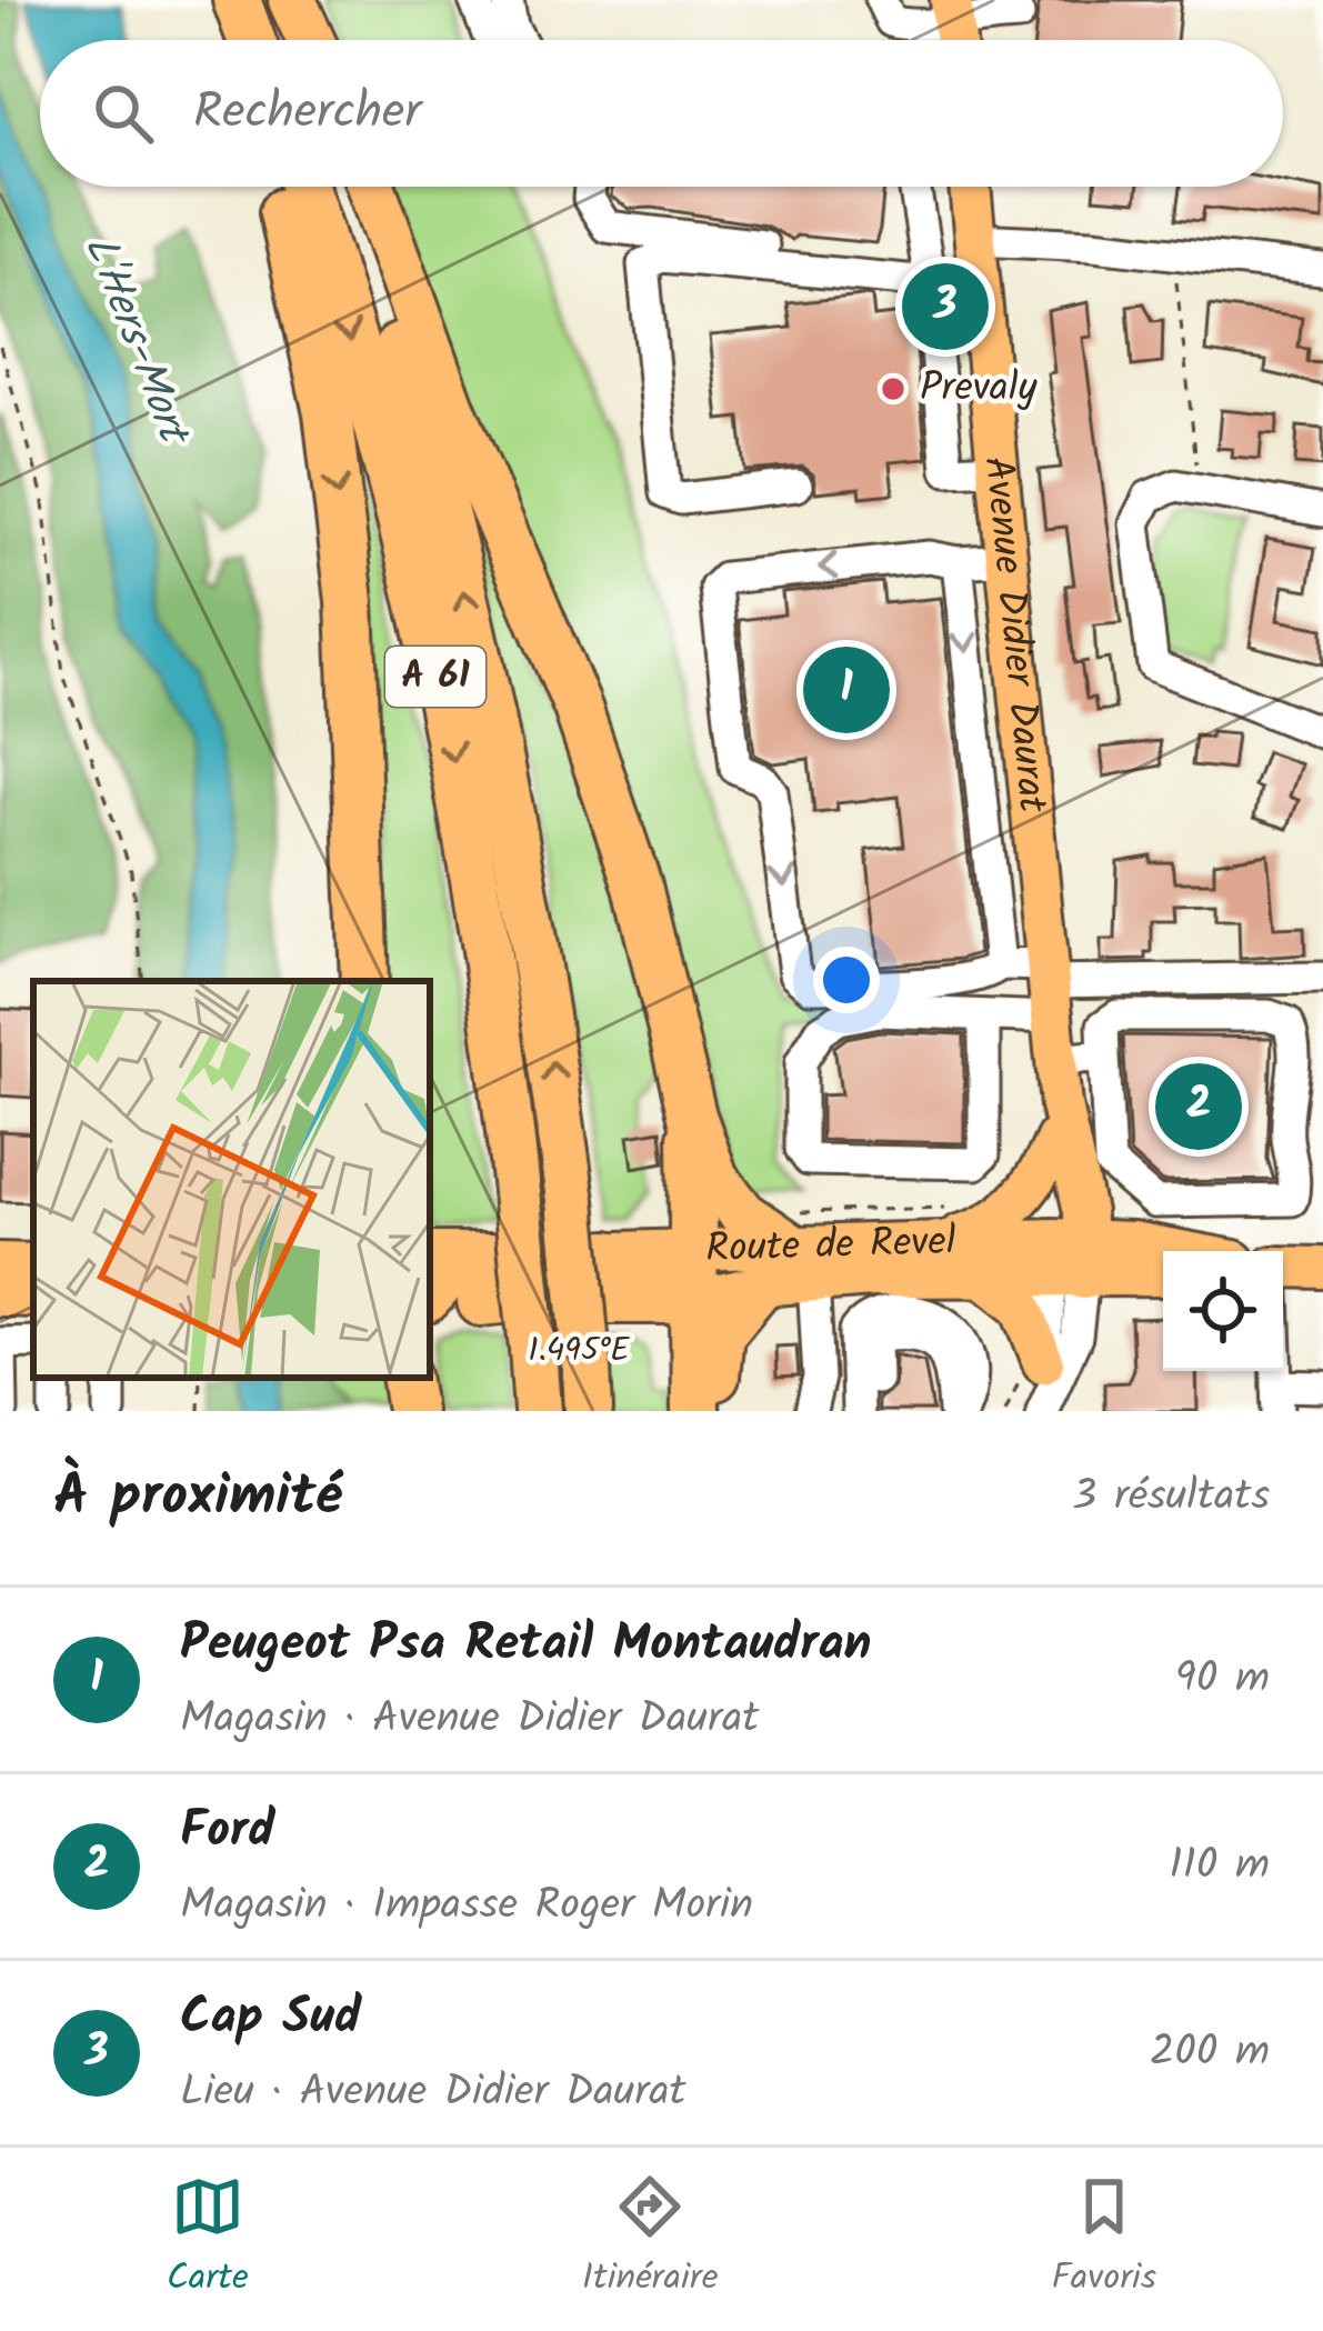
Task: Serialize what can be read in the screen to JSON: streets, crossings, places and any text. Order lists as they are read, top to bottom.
{
  "streets": {
    "highway": ["A 61"],
    "main road": ["Avenue Didier Daurat", "Route de Revel"]
  },
  "crossings": [
    ["Avenue Didier Daurat", "Route de Revel"]
  ],
  "water": ["L'Hers-Mort"],
  "places": ["Prevaly"],
  "page": {
    "search": "Rechercher",
    "pins": ["3", "1", "2"],
    "heading": ["À proximité", "3 résultats"],
    "list": [
      {
        "mark": "1",
        "name": "Peugeot Psa Retail Montaudran",
        "note": "Magasin · Avenue Didier Daurat",
        "value": "90 m"
      },
      {
        "mark": "2",
        "name": "Ford",
        "note": "Magasin · Impasse Roger Morin",
        "value": "110 m"
      },
      {
        "mark": "3",
        "name": "Cap Sud",
        "note": "Lieu · Avenue Didier Daurat",
        "value": "200 m"
      }
    ],
    "nav": ["Carte", "Itinéraire", "Favoris"]
  },
  "coordinates": ["1.495°E"]
}
